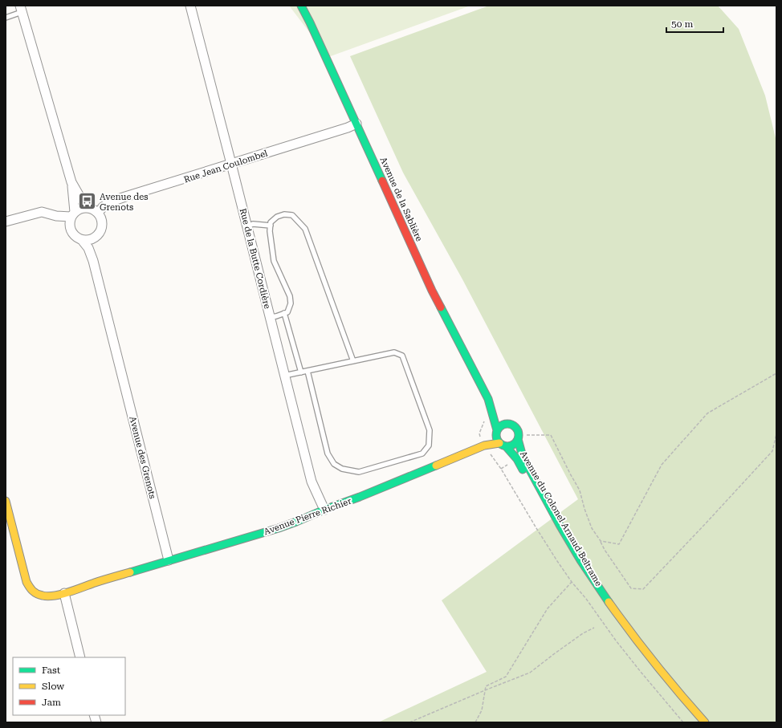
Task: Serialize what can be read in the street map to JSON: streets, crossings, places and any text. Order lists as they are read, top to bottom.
{
  "streets": {
    "main road": ["Avenue de la Sablière", "Avenue Pierre Richier", "Avenue du Colonel Arnaud Beltrame"],
    "street": ["Rue Jean Coulombel", "Rue de la Butte Cordière", "Avenue des Grenots"]
  },
  "crossings": [
    ["Rue Jean Coulombel", "Avenue de la Sablière"],
    ["Rue Jean Coulombel", "Rue de la Butte Cordière"],
    ["Rue Jean Coulombel", "Avenue des Grenots"],
    ["Avenue de la Sablière", "Avenue Pierre Richier"],
    ["Avenue de la Sablière", "Avenue du Colonel Arnaud Beltrame"],
    ["Rue de la Butte Cordière", "Avenue Pierre Richier"],
    ["Avenue des Grenots", "Avenue Pierre Richier"],
    ["Avenue Pierre Richier", "Avenue du Colonel Arnaud Beltrame"]
  ],
  "places": {
    "bus stop": ["Avenue des Grenots"]
  },
  "legend": ["Fast", "Slow", "Jam"],
  "scale_bar": "50 m"
}
